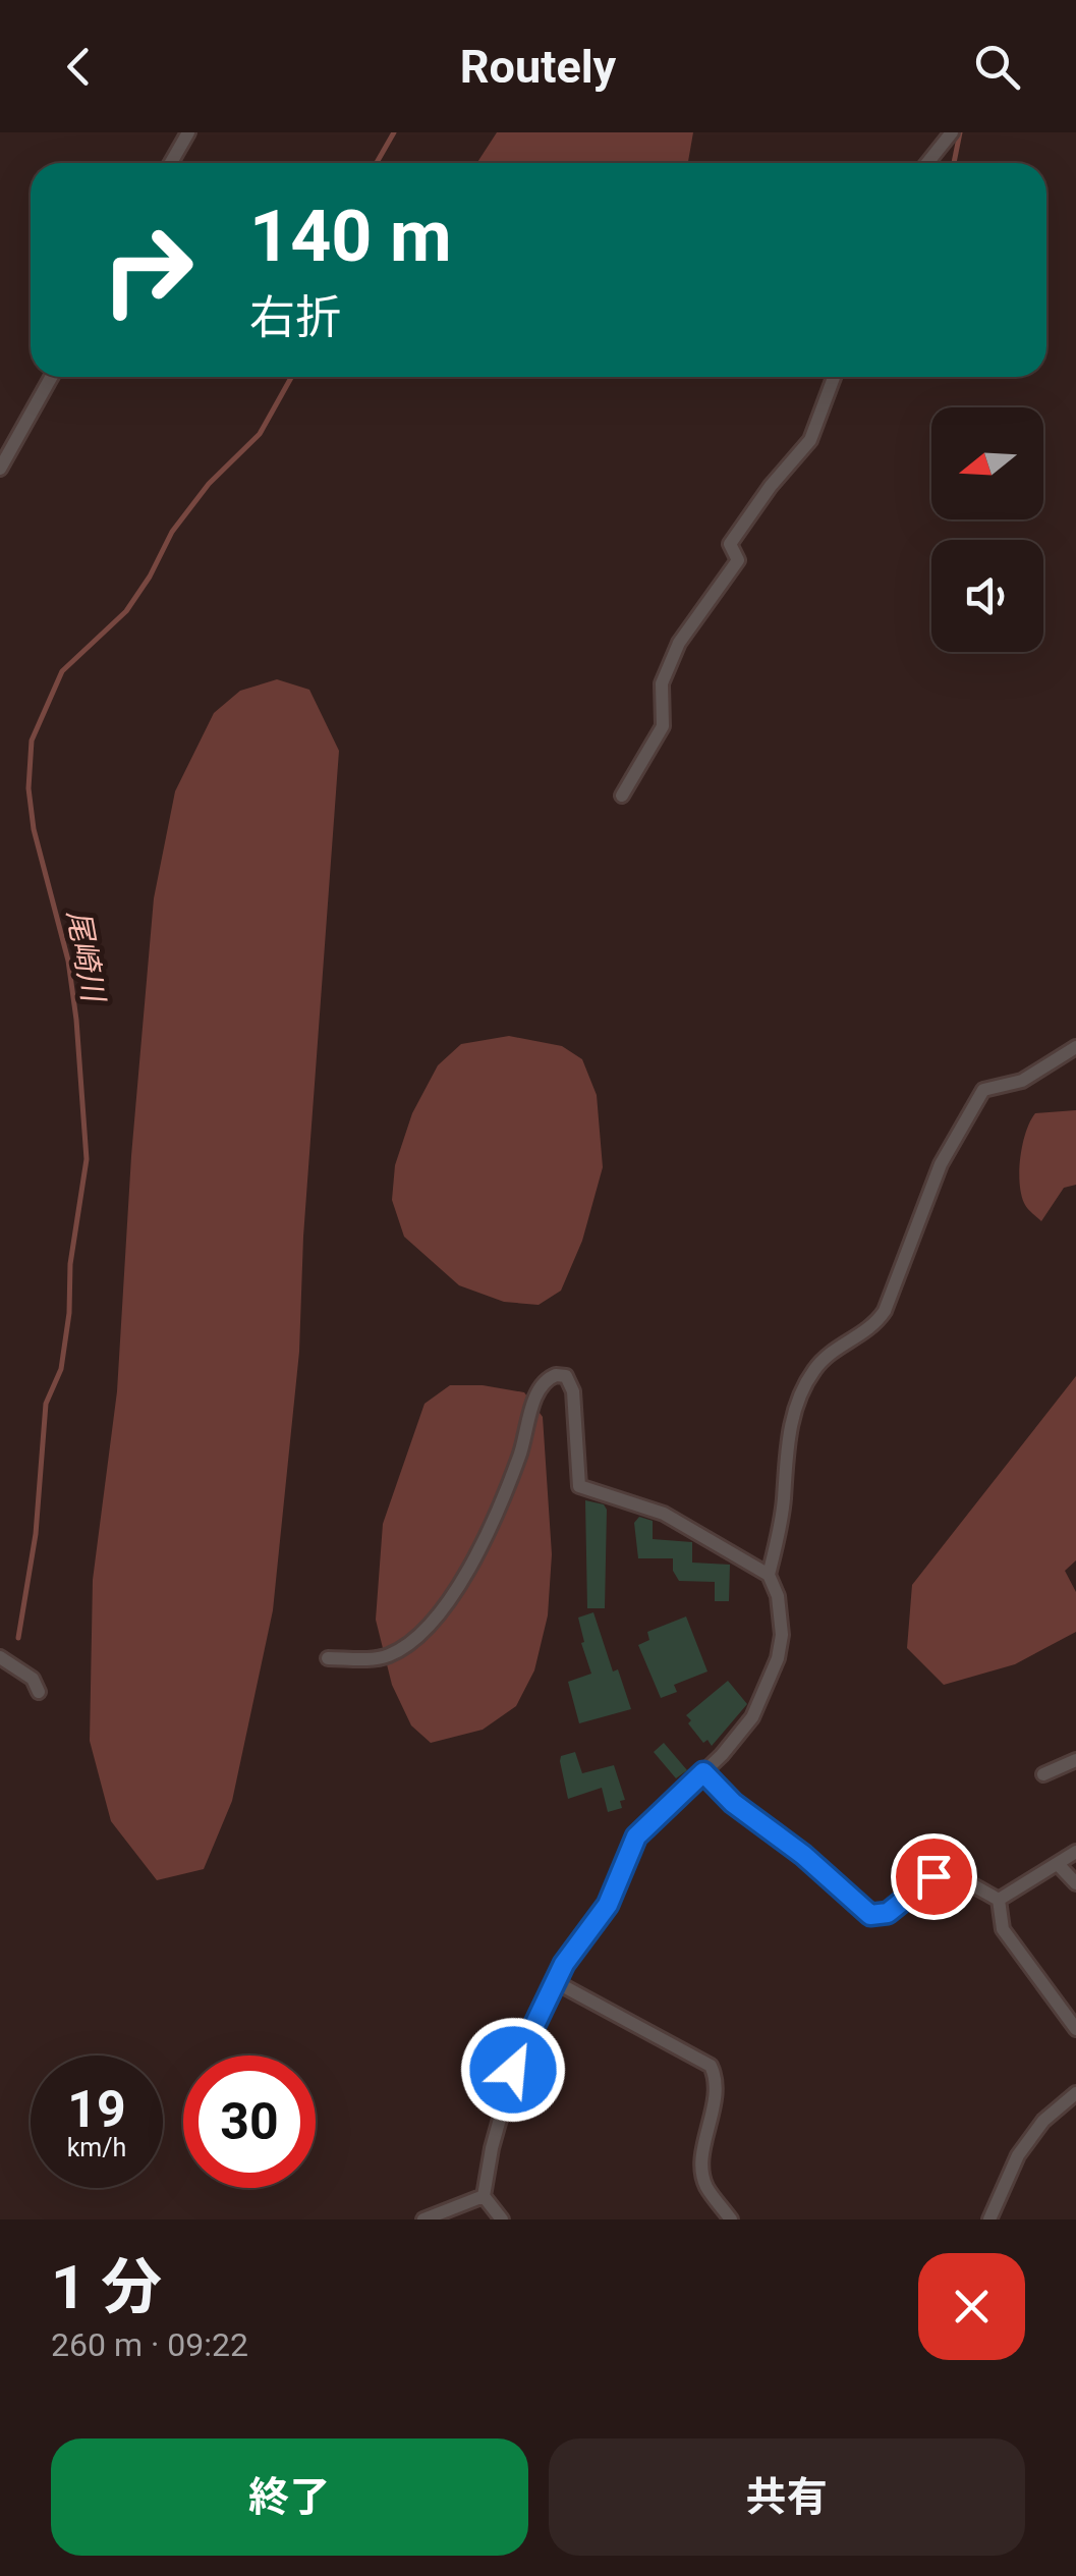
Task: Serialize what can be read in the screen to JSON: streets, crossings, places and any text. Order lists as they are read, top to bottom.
{
  "water": ["尾崎川"],
  "north": "left",
  "page": {
    "header": "Routely",
    "turn": ["140 m", "右折"],
    "speed": "19 km/h",
    "limit": "30",
    "heading": ["1 分", "260 m · 09:22"],
    "buttons": ["終了", "共有"]
  }
}
